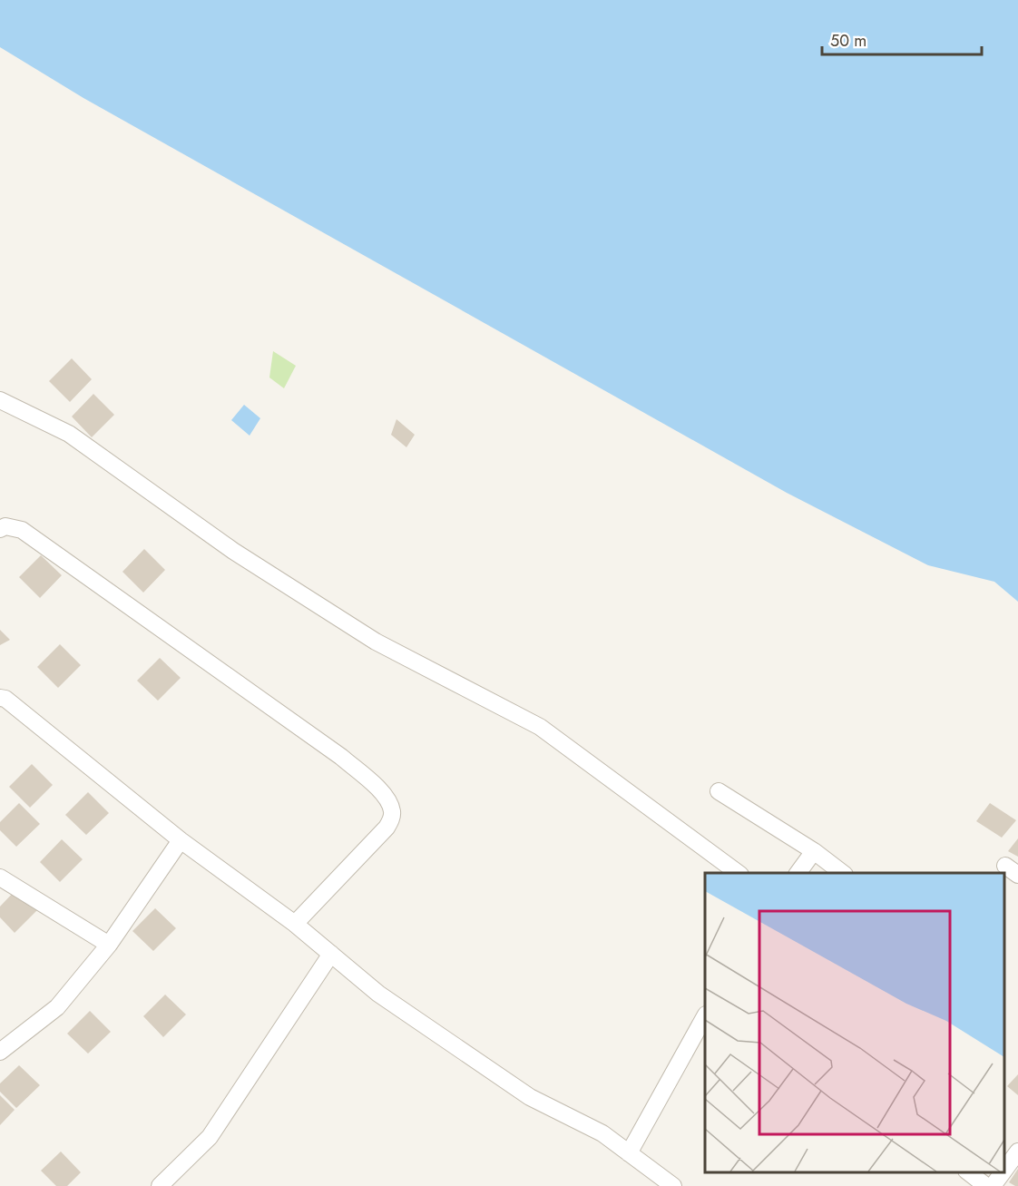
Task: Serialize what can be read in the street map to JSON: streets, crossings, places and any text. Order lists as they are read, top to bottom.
{
  "scale_bar": "50 m"
}
